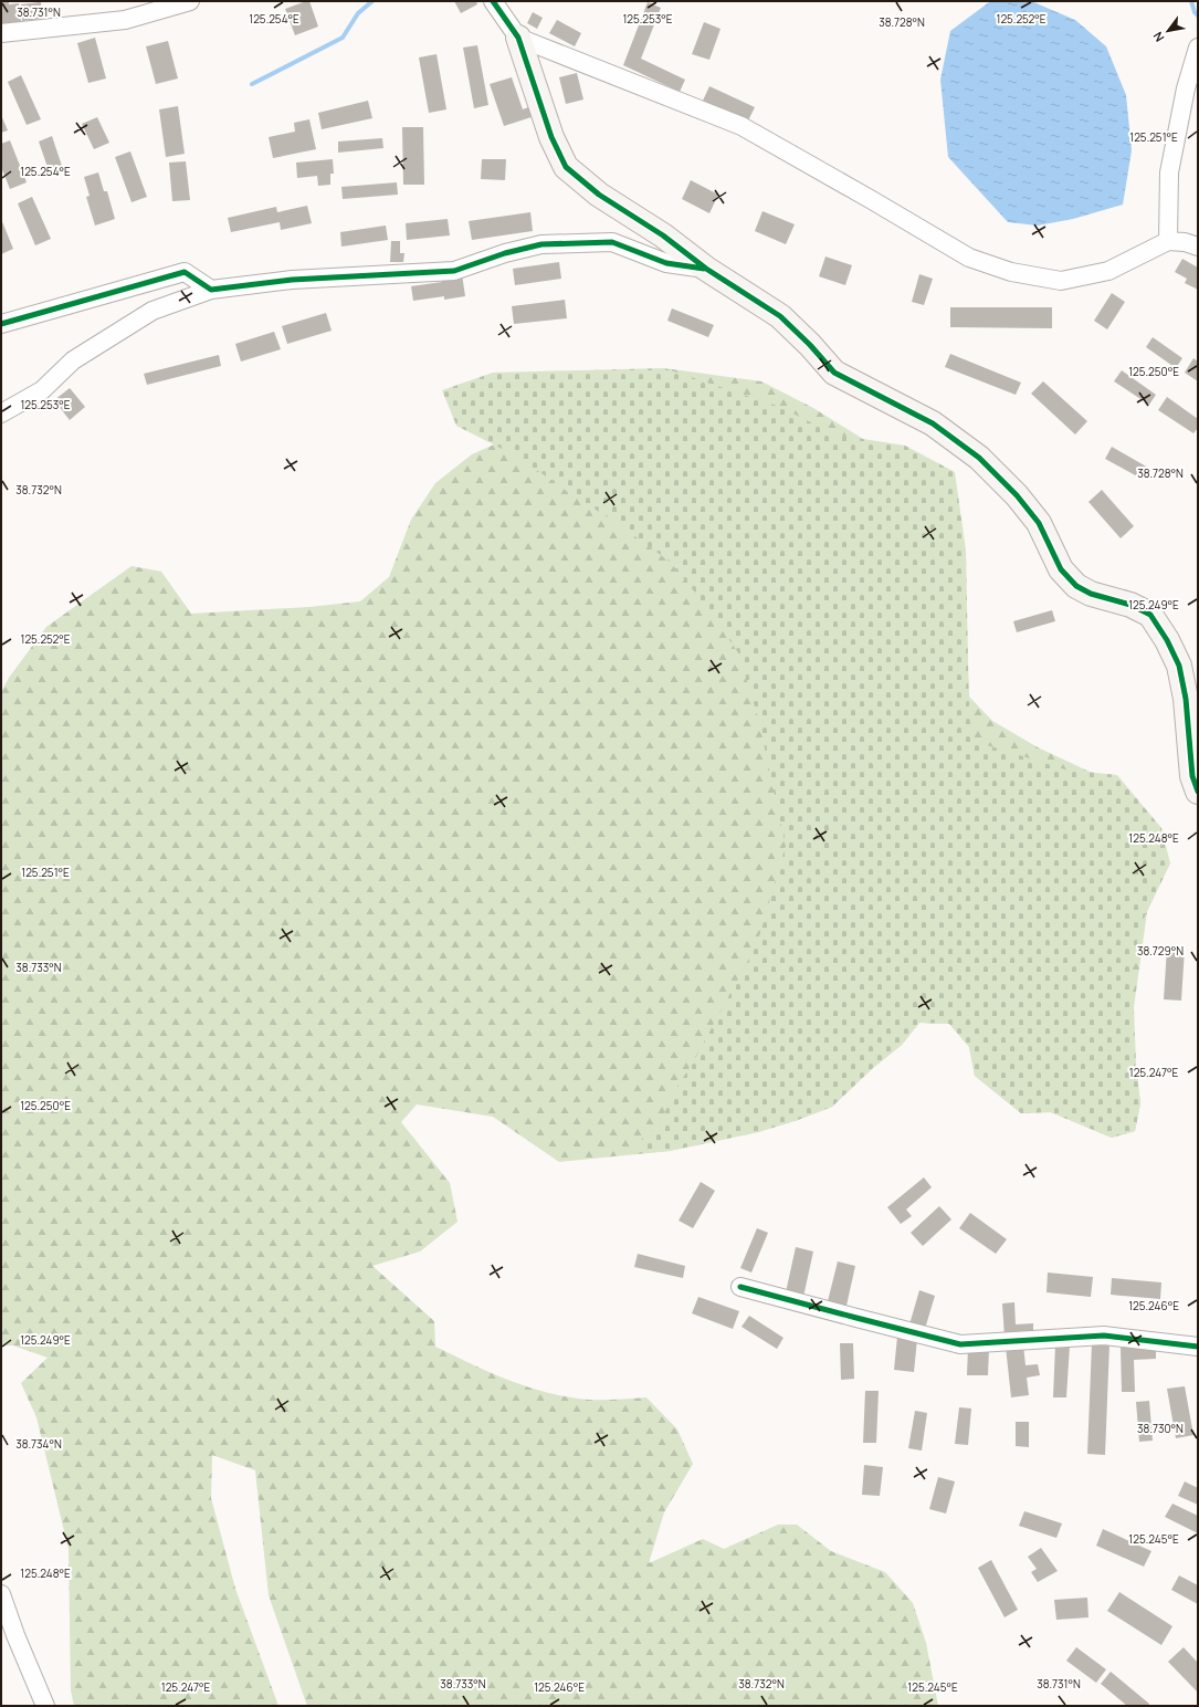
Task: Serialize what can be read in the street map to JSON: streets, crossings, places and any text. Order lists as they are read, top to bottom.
{
  "north": "bottom left",
  "coordinates": [
    "38.731°N",
    "125.254°E",
    "125.253°E",
    "125.252°E",
    "38.728°N",
    "125.251°E",
    "125.250°E",
    "38.732°N",
    "125.249°E",
    "125.248°E",
    "38.729°N",
    "38.733°N",
    "125.247°E",
    "125.246°E",
    "38.730°N",
    "38.734°N",
    "125.245°E"
  ]
}
